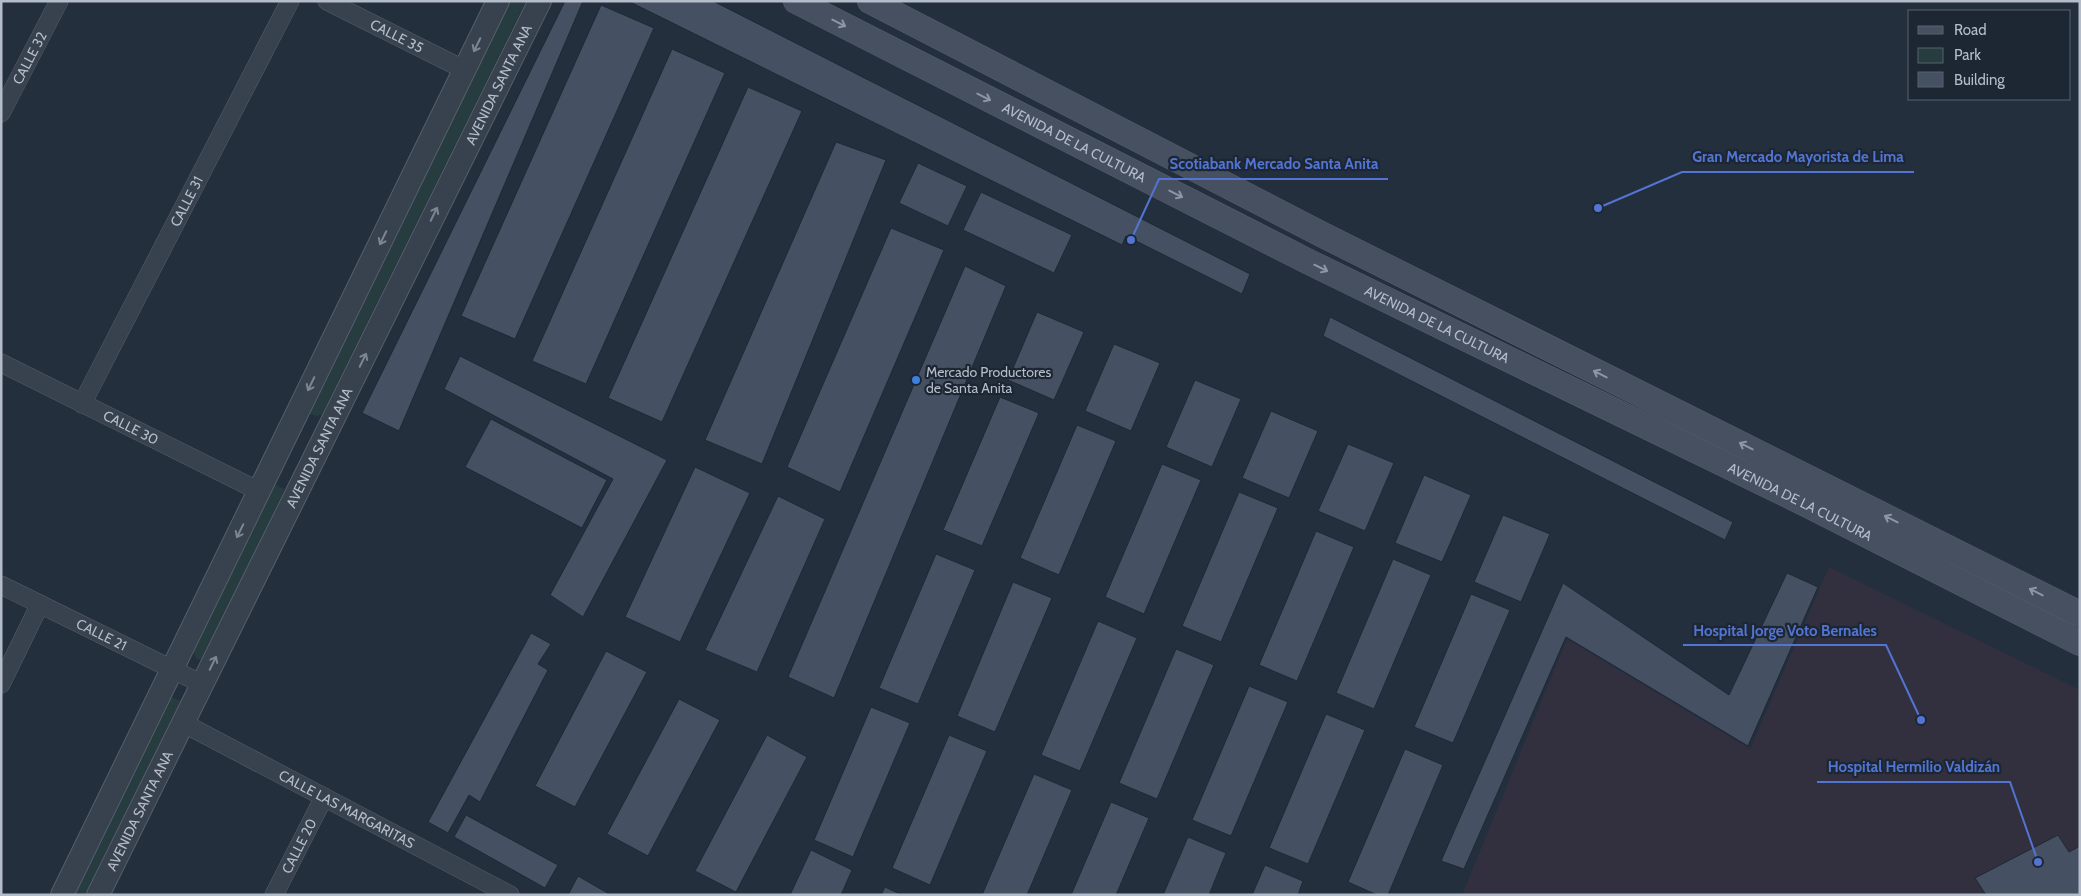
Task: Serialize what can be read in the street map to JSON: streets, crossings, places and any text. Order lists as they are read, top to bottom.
{
  "streets": {
    "main road": ["AVENIDA DE LA CULTURA"],
    "street": [
      "CALLE 35",
      "CALLE 32",
      "AVENIDA SANTA ANA",
      "CALLE 31",
      "CALLE 30",
      "CALLE 21",
      "CALLE LAS MARGARITAS",
      "CALLE 20"
    ]
  },
  "crossings": [
    ["AVENIDA SANTA ANA", "CALLE 21"],
    ["AVENIDA SANTA ANA", "CALLE LAS MARGARITAS"],
    ["CALLE 31", "CALLE 30"],
    ["CALLE LAS MARGARITAS", "CALLE 20"]
  ],
  "places": [
    "Gran Mercado Mayorista de Lima",
    "Scotiabank Mercado Santa Anita",
    "Mercado Productores de Santa Anita",
    "Hospital Jorge Voto Bernales",
    "Hospital Hermilio Valdizán"
  ],
  "legend": ["Road", "Park", "Building"]
}
